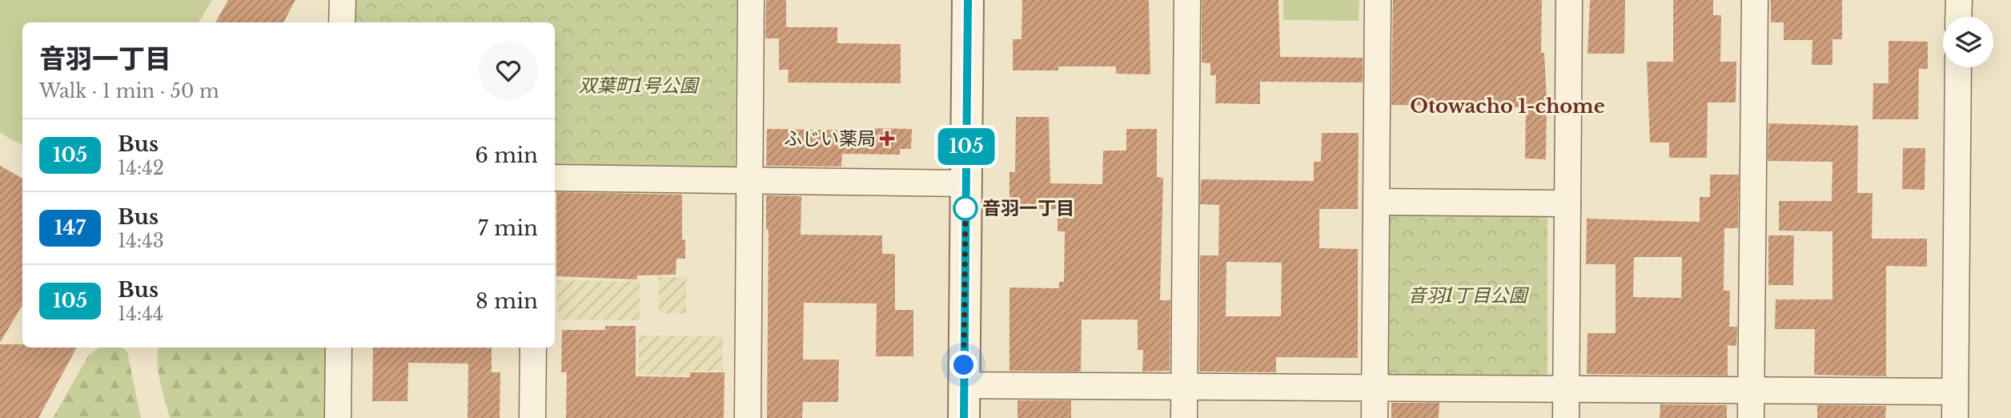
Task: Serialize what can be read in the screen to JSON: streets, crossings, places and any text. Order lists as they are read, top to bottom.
{
  "districts": ["Otowacho 1-chome"],
  "parks": ["双葉町1号公園", "音羽1丁目公園"],
  "places": {
    "health": ["ふじい薬局"],
    "other": ["音羽一丁目"]
  },
  "lines": ["bus line 105"],
  "page": {
    "on_map": "105",
    "heading": ["音羽一丁目", "Walk · 1 min · 50 m"],
    "list": [
      {
        "mark": "105",
        "name": "Bus",
        "note": "14:42",
        "value": "6 min"
      },
      {
        "mark": "147",
        "name": "Bus",
        "note": "14:43",
        "value": "7 min"
      },
      {
        "mark": "105",
        "name": "Bus",
        "note": "14:44",
        "value": "8 min"
      }
    ]
  }
}
